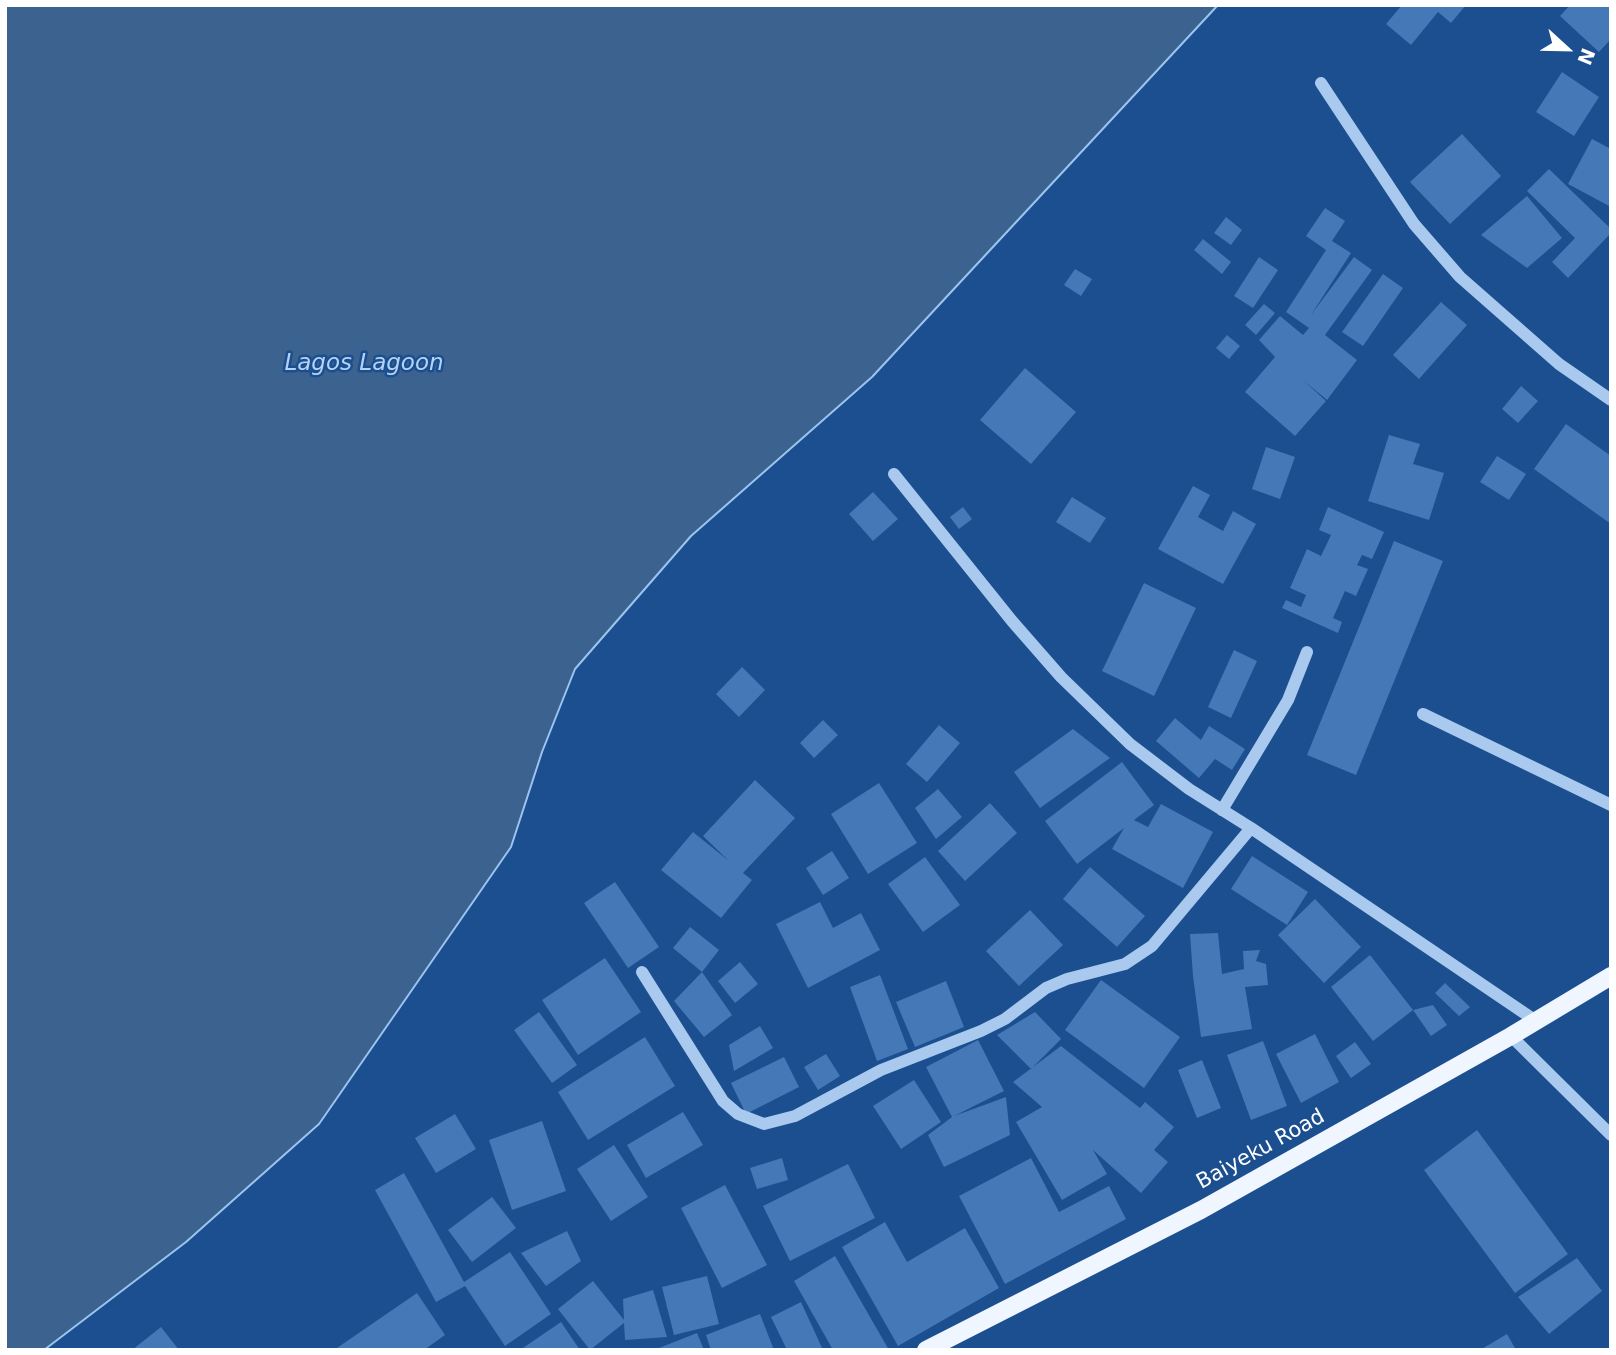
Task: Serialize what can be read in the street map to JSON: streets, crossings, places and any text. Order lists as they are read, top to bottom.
{
  "streets": {
    "main road": ["Baiyeku Road"]
  },
  "water": ["Lagos Lagoon"],
  "north": "right"
}
